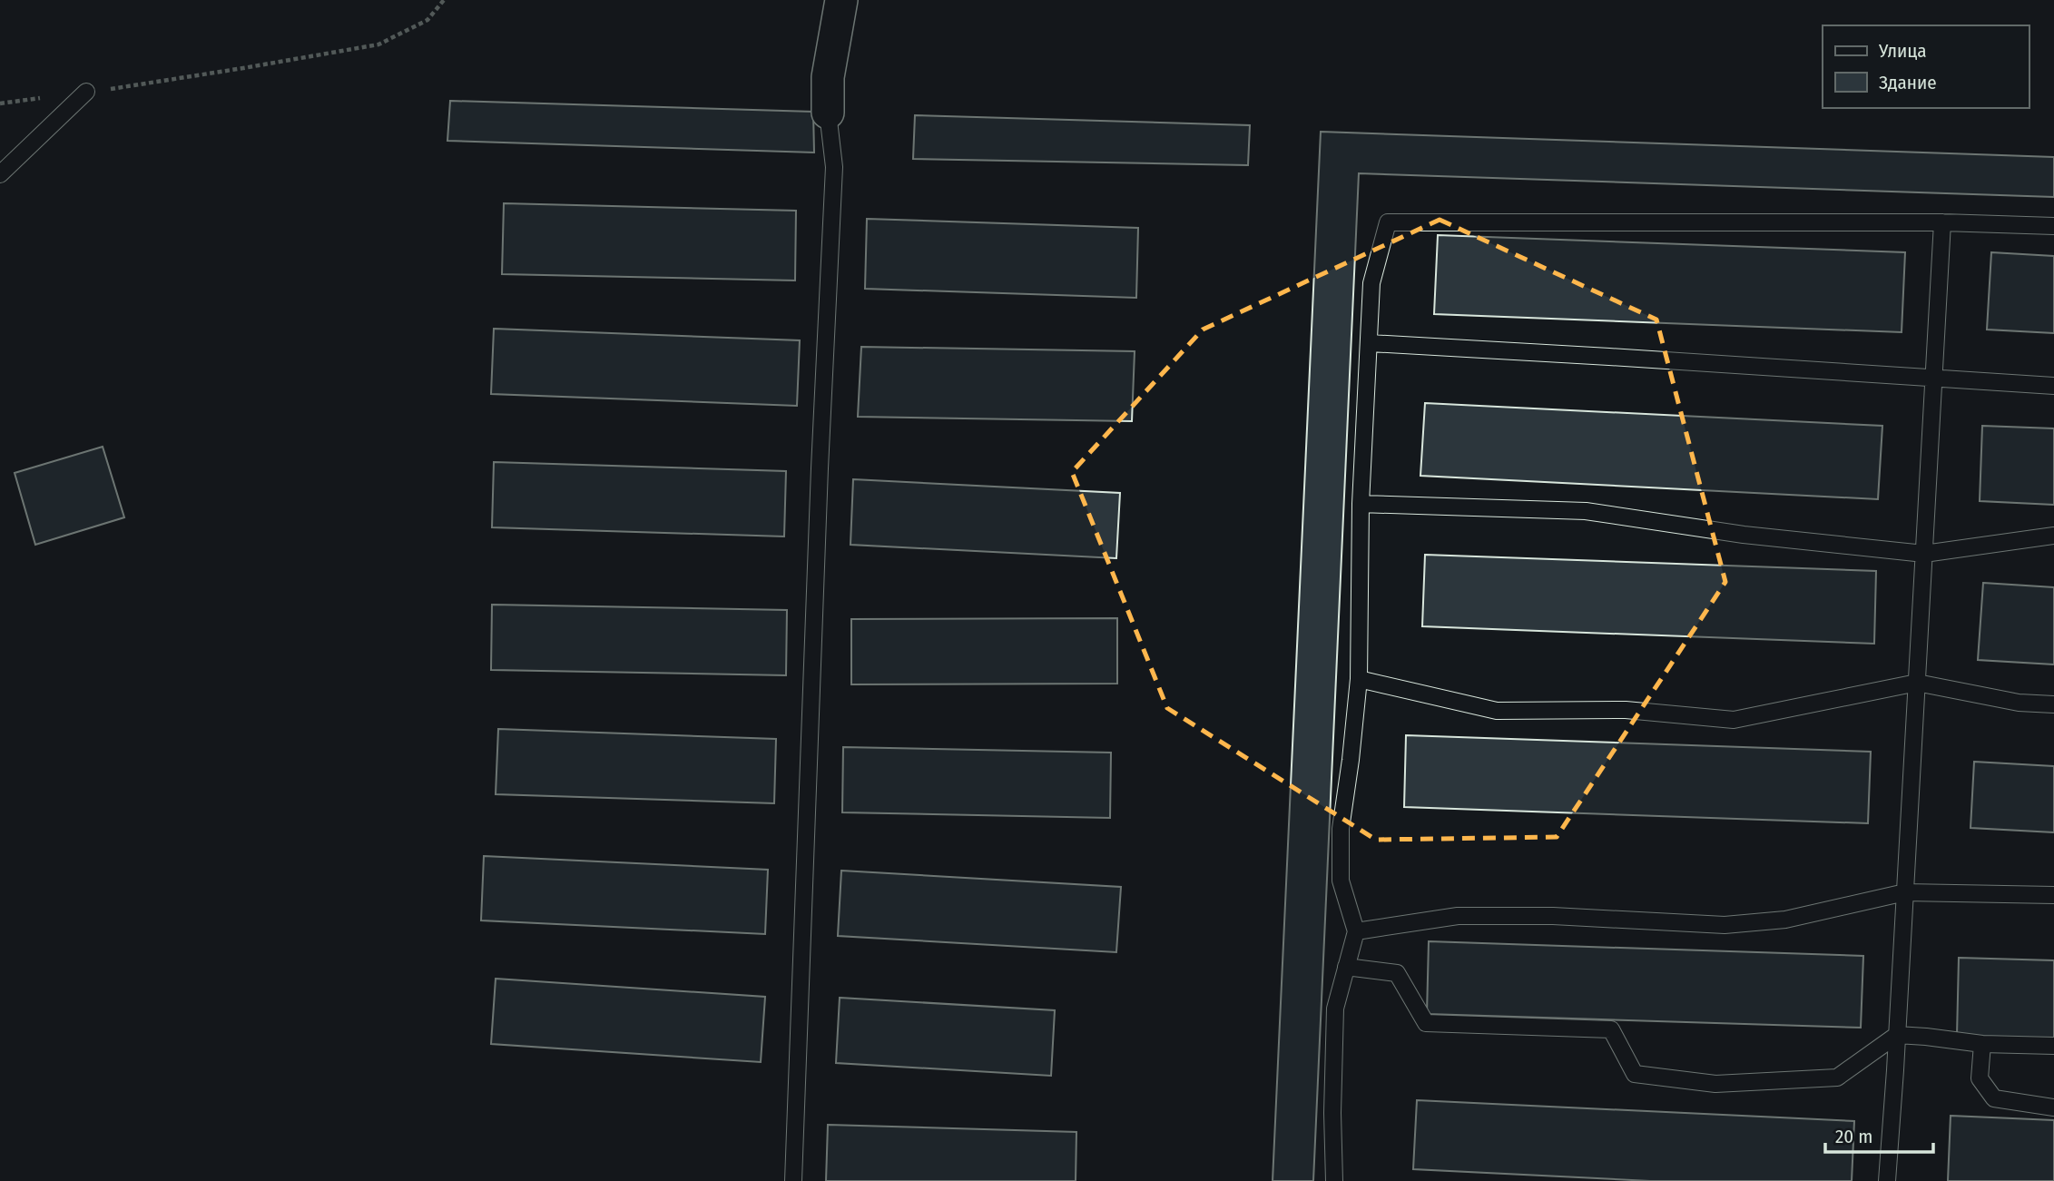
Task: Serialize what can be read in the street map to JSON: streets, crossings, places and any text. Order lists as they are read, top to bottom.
{
  "legend": ["Улица", "Здание"],
  "scale_bar": "20 m"
}
